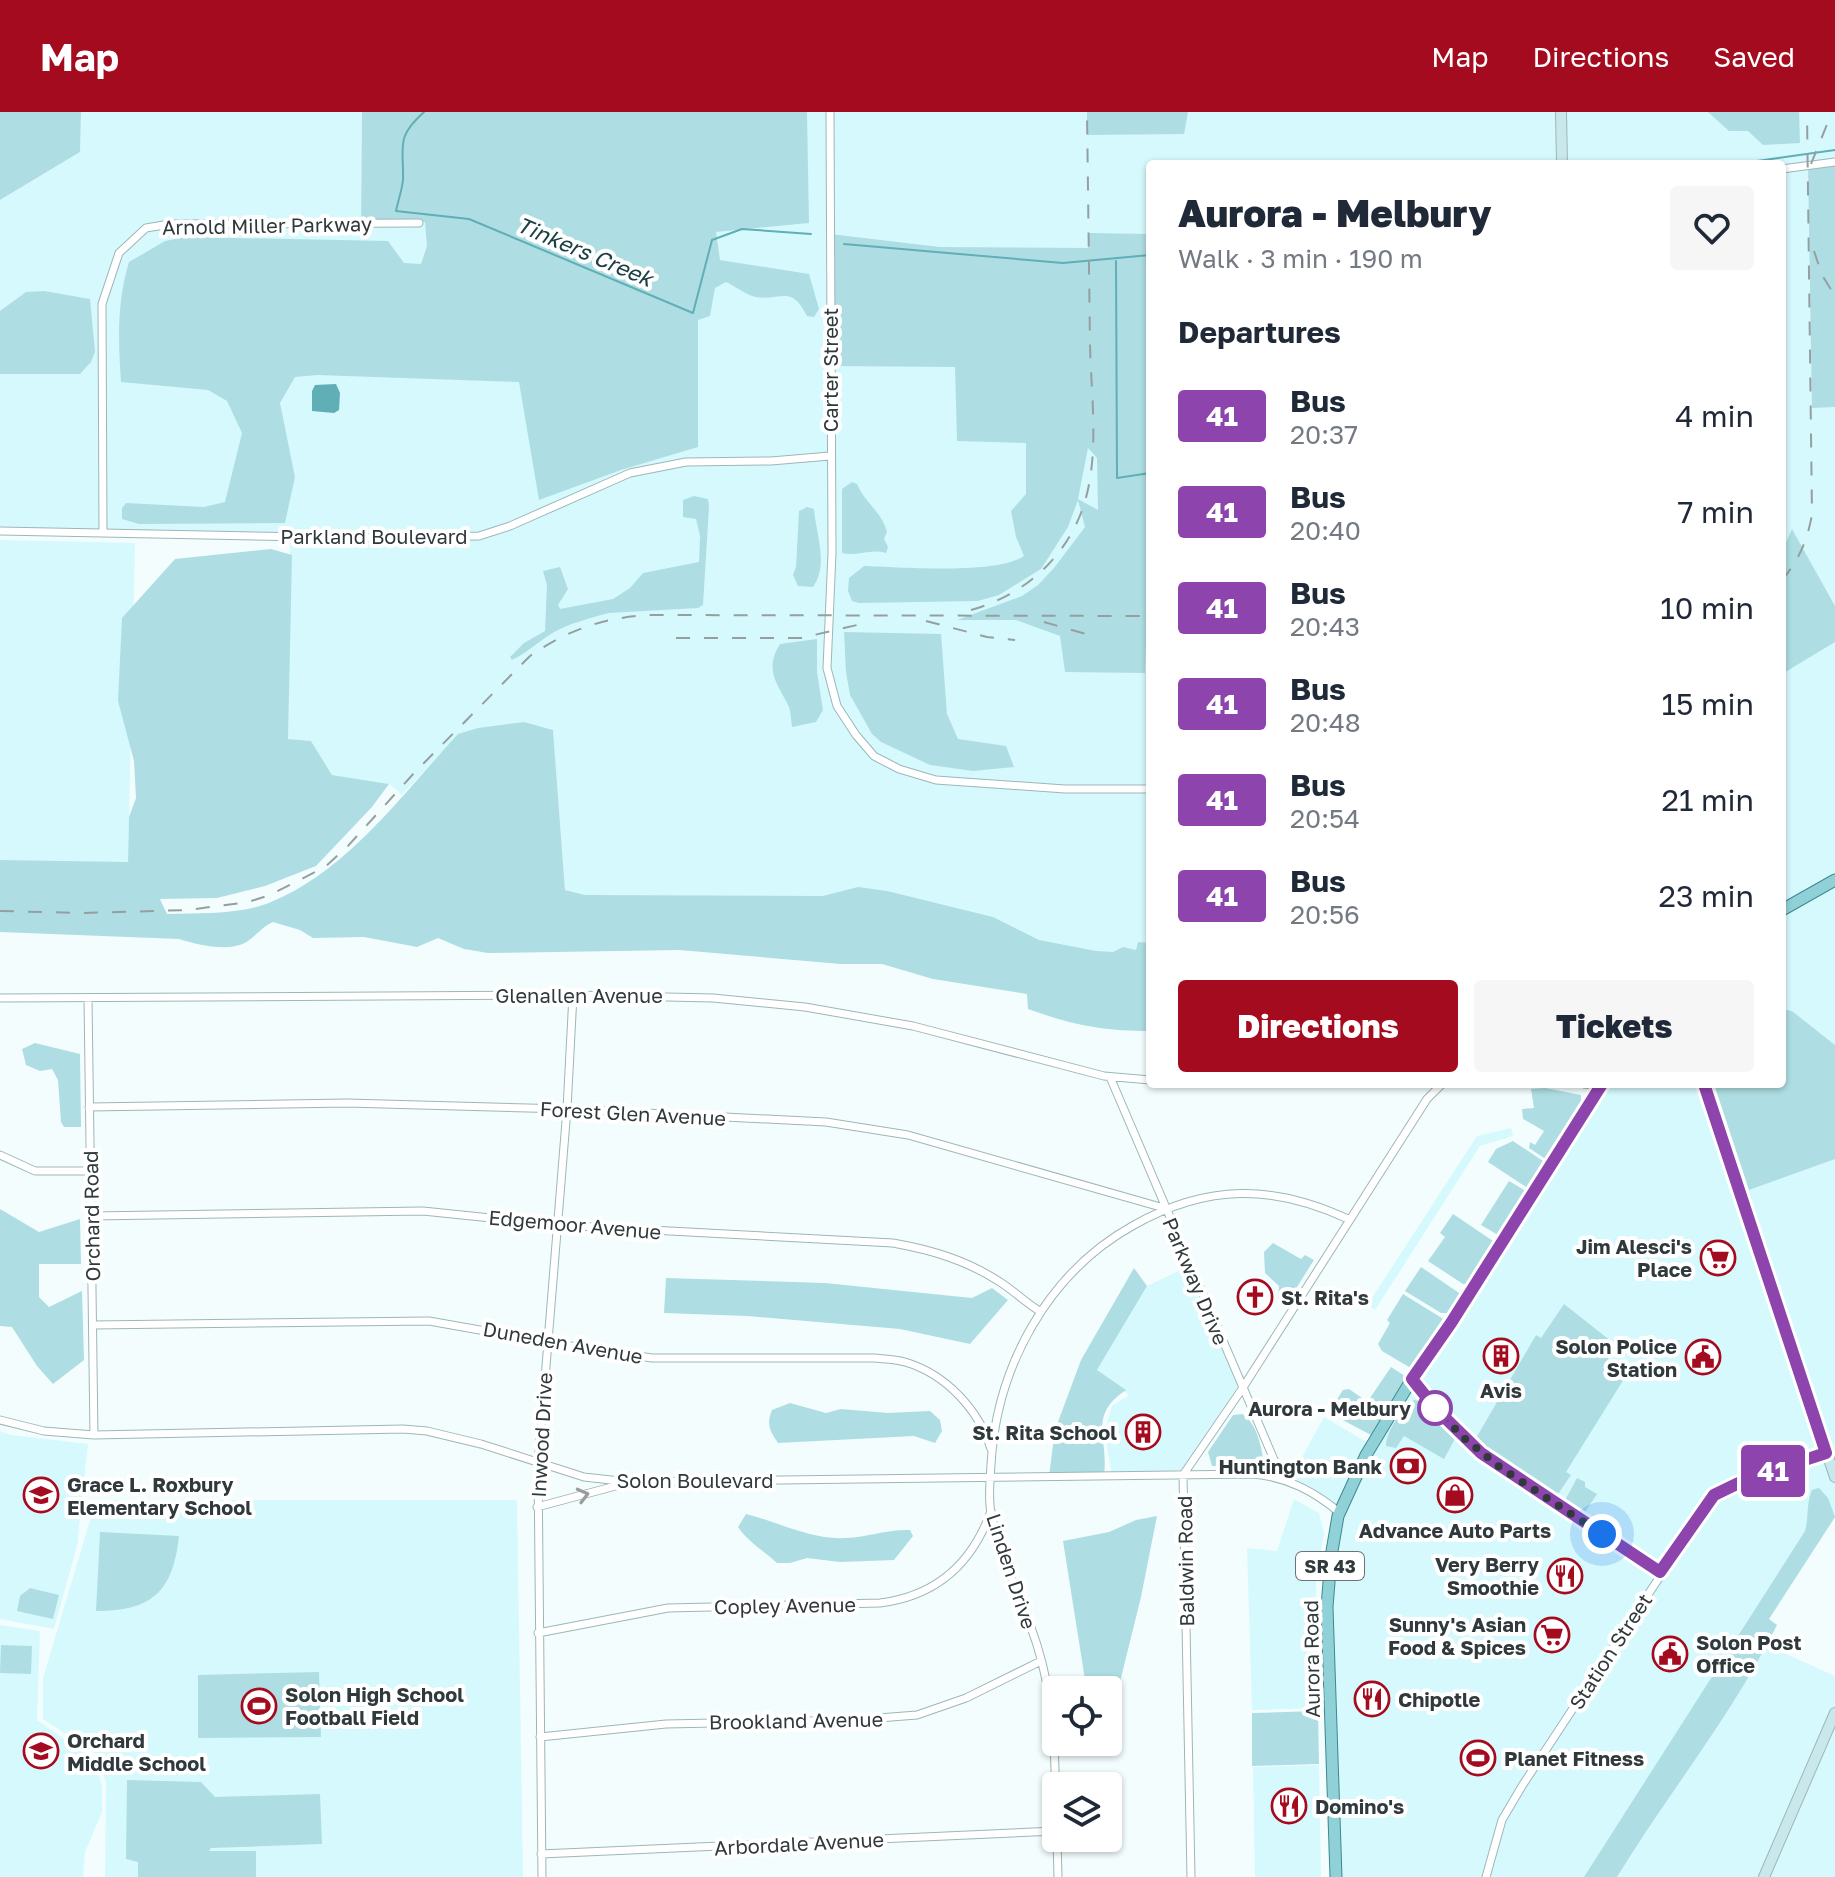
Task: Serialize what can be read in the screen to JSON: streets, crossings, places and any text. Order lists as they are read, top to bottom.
{
  "streets": {
    "main road": ["SR 43", "Aurora Road"],
    "street": [
      "Arnold Miller Parkway",
      "Carter Street",
      "Parkland Boulevard",
      "Glenallen Avenue",
      "Forest Glen Avenue",
      "Orchard Road",
      "Edgemoor Avenue",
      "Parkway Drive",
      "Duneden Avenue",
      "Inwood Drive",
      "Solon Boulevard",
      "Baldwin Road",
      "Linden Drive",
      "Copley Avenue",
      "Station Street",
      "Brookland Avenue",
      "Arbordale Avenue"
    ]
  },
  "crossings": [
    ["Arnold Miller Parkway", "Parkland Boulevard"],
    ["Carter Street", "Parkland Boulevard"],
    ["Glenallen Avenue", "Orchard Road"],
    ["Glenallen Avenue", "Parkway Drive"],
    ["Glenallen Avenue", "Inwood Drive"],
    ["Forest Glen Avenue", "Orchard Road"],
    ["Forest Glen Avenue", "Parkway Drive"],
    ["Forest Glen Avenue", "Inwood Drive"],
    ["Forest Glen Avenue", "Linden Drive"],
    ["Orchard Road", "Edgemoor Avenue"],
    ["Orchard Road", "Duneden Avenue"],
    ["Orchard Road", "Solon Boulevard"],
    ["Edgemoor Avenue", "Inwood Drive"],
    ["Edgemoor Avenue", "Linden Drive"],
    ["Parkway Drive", "Solon Boulevard"],
    ["Parkway Drive", "Baldwin Road"],
    ["Parkway Drive", "Linden Drive"],
    ["Duneden Avenue", "Inwood Drive"],
    ["Duneden Avenue", "Linden Drive"],
    ["Inwood Drive", "Solon Boulevard"],
    ["Inwood Drive", "Copley Avenue"],
    ["Inwood Drive", "Brookland Avenue"],
    ["Inwood Drive", "Arbordale Avenue"],
    ["Solon Boulevard", "Baldwin Road"],
    ["Solon Boulevard", "Linden Drive"],
    ["Solon Boulevard", "Aurora Road"],
    ["Baldwin Road", "Linden Drive"],
    ["Linden Drive", "Copley Avenue"],
    ["Linden Drive", "Brookland Avenue"]
  ],
  "water": ["Tinkers Creek"],
  "places": {
    "supermarket": ["Jim Alesci's Place", "Sunny's Asian Food & Spices"],
    "church": ["St. Rita's"],
    "building": ["Avis", "St. Rita School"],
    "public building": ["Solon Police Station", "Solon Post Office"],
    "other": ["Aurora - Melbury"],
    "bank": ["Huntington Bank"],
    "school or university": ["Grace L. Roxbury Elementary School", "Orchard Middle School"],
    "shop": ["Advance Auto Parts"],
    "restaurant": ["Very Berry Smoothie", "Chipotle", "Domino's"],
    "sports": ["Solon High School Football Field", "Planet Fitness"]
  },
  "lines": ["bus line 41"],
  "page": {
    "header": "Map",
    "nav": ["Map", "Directions", "Saved"],
    "on_map": "41",
    "heading": [
      ["Aurora - Melbury", "Walk · 3 min · 190 m"],
      "Departures"
    ],
    "list": [
      {
        "mark": "41",
        "name": "Bus",
        "note": "20:37",
        "value": "4 min"
      },
      {
        "mark": "41",
        "name": "Bus",
        "note": "20:40",
        "value": "7 min"
      },
      {
        "mark": "41",
        "name": "Bus",
        "note": "20:43",
        "value": "10 min"
      },
      {
        "mark": "41",
        "name": "Bus",
        "note": "20:48",
        "value": "15 min"
      },
      {
        "mark": "41",
        "name": "Bus",
        "note": "20:54",
        "value": "21 min"
      },
      {
        "mark": "41",
        "name": "Bus",
        "note": "20:56",
        "value": "23 min"
      }
    ],
    "buttons": ["Directions", "Tickets"]
  }
}
